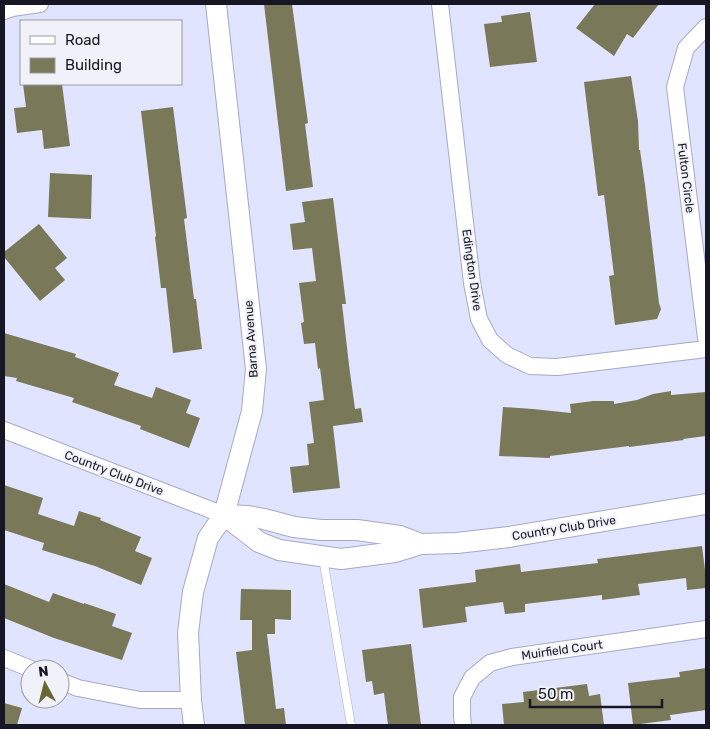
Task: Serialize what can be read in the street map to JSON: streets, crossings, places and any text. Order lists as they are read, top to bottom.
{
  "streets": {
    "street": [
      "Fulton Circle",
      "Edington Drive",
      "Barna Avenue",
      "Country Club Drive",
      "Muirfield Court"
    ]
  },
  "crossings": [
    ["Barna Avenue", "Country Club Drive"]
  ],
  "legend": ["Road", "Building"],
  "scale_bar": "50 m",
  "north": "top"
}
